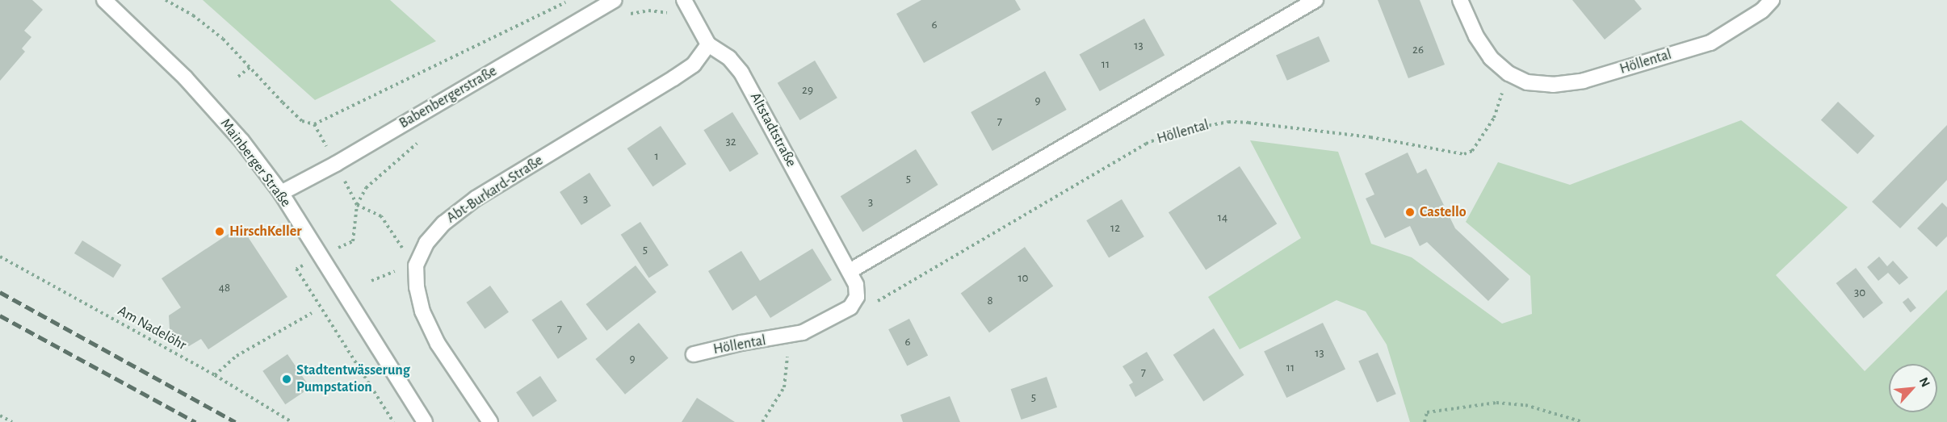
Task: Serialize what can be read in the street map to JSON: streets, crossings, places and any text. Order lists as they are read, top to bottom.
{
  "streets": {
    "street": [
      "Höllental",
      "Babenbergerstraße",
      "Altstadtstraße",
      "Mainberger Straße",
      "Abt-Burkard-Straße"
    ],
    "path": ["Am Nadelöhr"]
  },
  "crossings": [
    ["Babenbergerstraße", "Mainberger Straße"],
    ["Altstadtstraße", "Abt-Burkard-Straße"]
  ],
  "places": ["Castello", "HirschKeller", "Stadtentwässerung Pumpstation"],
  "house_numbers": [
    "6",
    "13",
    "26",
    "11",
    "29",
    "9",
    "7",
    "32",
    "1",
    "5",
    "3",
    "3",
    "14",
    "12",
    "5",
    "10",
    "48",
    "30",
    "8",
    "7",
    "6",
    "13",
    "9",
    "11",
    "7",
    "5"
  ],
  "north": "top right"
}
